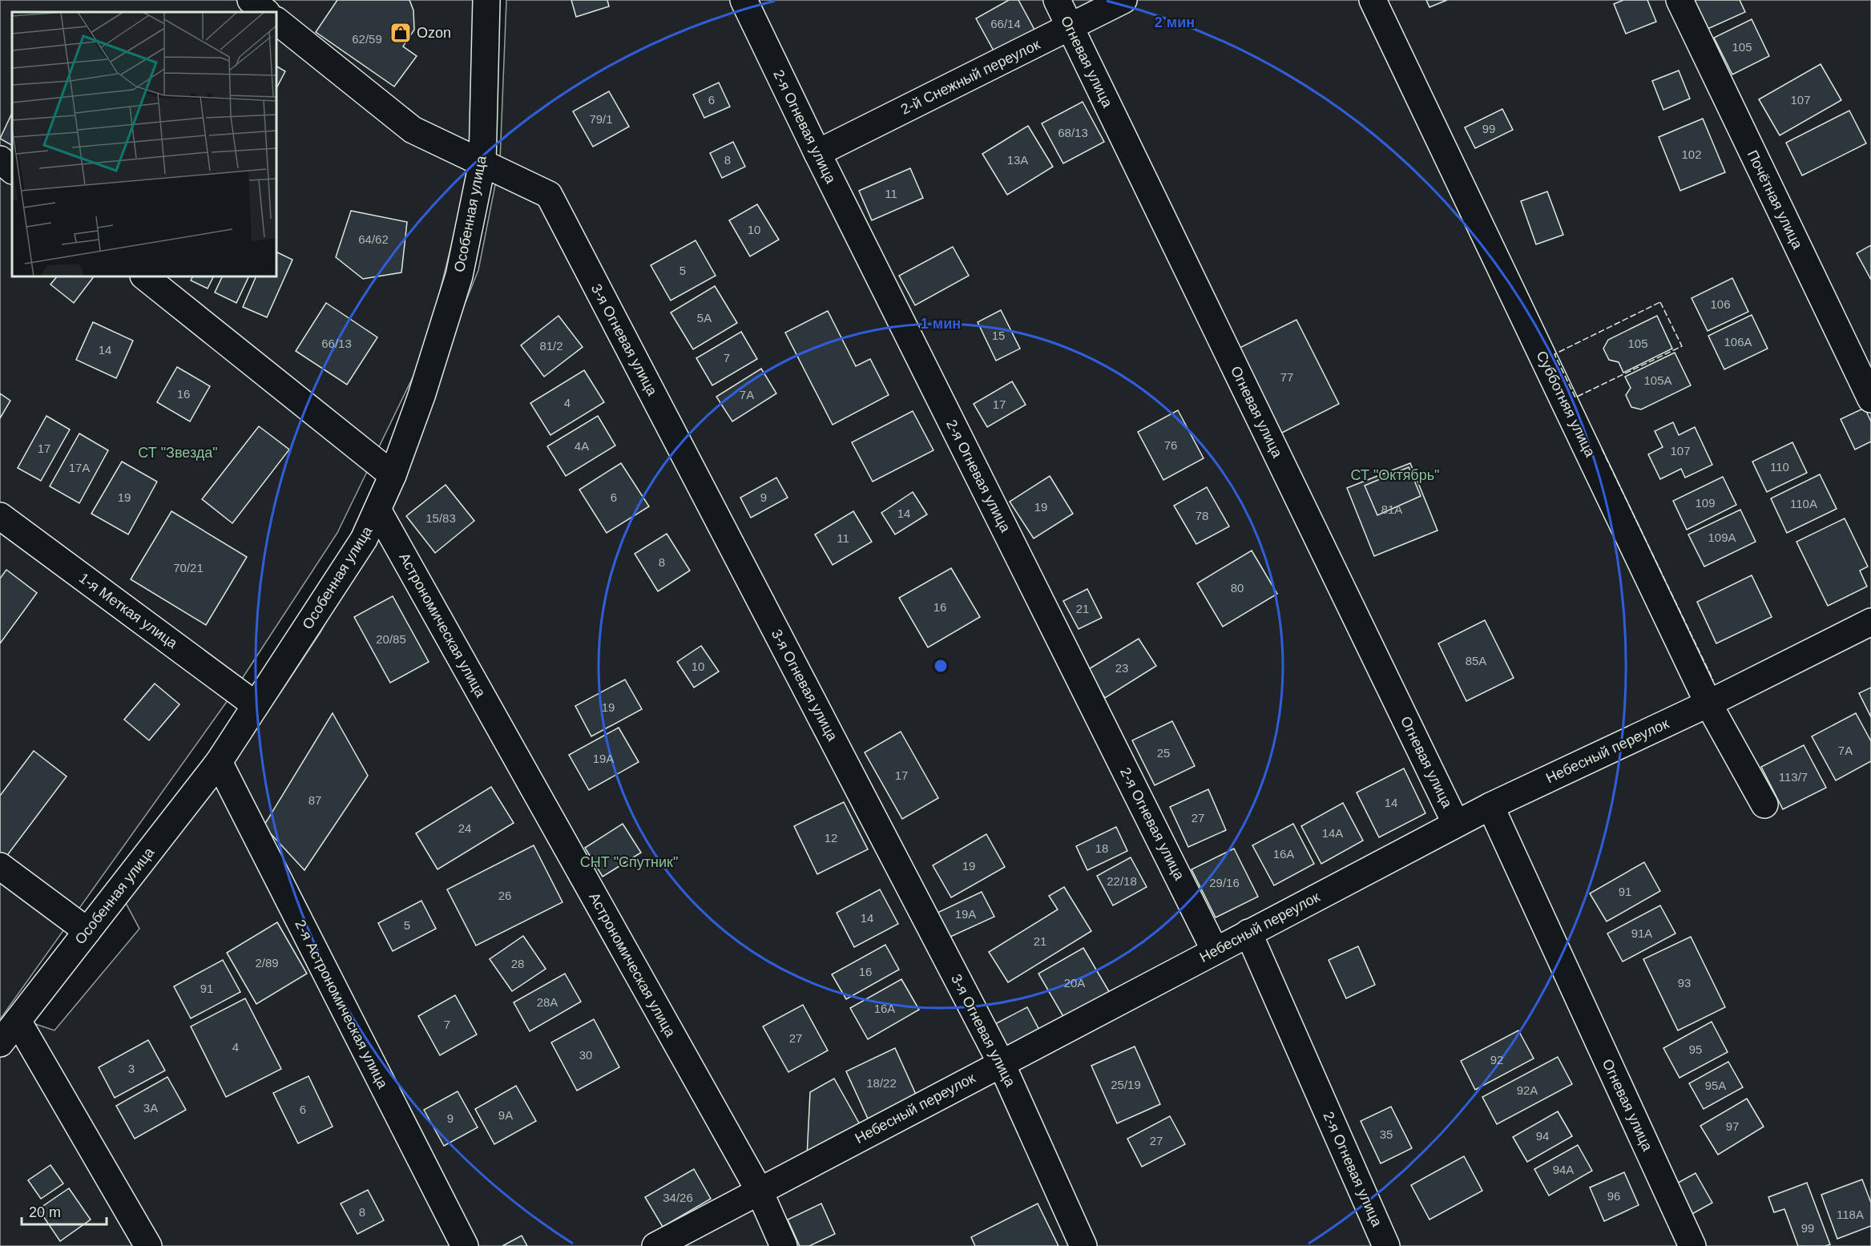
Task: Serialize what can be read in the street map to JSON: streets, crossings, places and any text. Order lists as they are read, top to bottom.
{
  "streets": {
    "main road": [
      "Огневая улица",
      "2-й Снежный переулок",
      "2-я Огневая улица",
      "Почётная улица",
      "Особенная улица",
      "3-я Огневая улица",
      "Субботняя улица",
      "1-я Меткая улица",
      "Астрономическая улица",
      "Небесный переулок",
      "2-я Астрономическая улица"
    ]
  },
  "crossings": [
    ["Огневая улица", "2-й Снежный переулок"],
    ["Огневая улица", "Небесный переулок"],
    ["2-й Снежный переулок", "2-я Огневая улица"],
    ["2-я Огневая улица", "Небесный переулок"],
    ["Особенная улица", "3-я Огневая улица"],
    ["Особенная улица", "1-я Меткая улица"],
    ["Особенная улица", "Астрономическая улица"],
    ["Особенная улица", "2-я Астрономическая улица"],
    ["3-я Огневая улица", "Небесный переулок"],
    ["Субботняя улица", "Небесный переулок"],
    ["Астрономическая улица", "Небесный переулок"]
  ],
  "parks": ["СТ \"Звезда\"", "СТ \"Октябрь\"", "СНТ \"Спутник\""],
  "places": {
    "shop": ["Ozon"]
  },
  "house_numbers": [
    "66/14",
    "62/59",
    "105",
    "6",
    "107",
    "79/1",
    "99",
    "68/13",
    "102",
    "8",
    "13А",
    "11",
    "10",
    "64/62",
    "5",
    "106",
    "5А",
    "15",
    "106А",
    "66/13",
    "105",
    "81/2",
    "14",
    "7",
    "77",
    "105А",
    "16",
    "7А",
    "4",
    "17",
    "76",
    "4А",
    "17",
    "107",
    "110",
    "17А",
    "19",
    "6",
    "9",
    "109",
    "110А",
    "19",
    "81А",
    "14",
    "78",
    "15/83",
    "109А",
    "11",
    "8",
    "70/21",
    "80",
    "16",
    "21",
    "20/85",
    "85А",
    "10",
    "23",
    "19",
    "7А",
    "25",
    "19А",
    "17",
    "113/7",
    "87",
    "14",
    "27",
    "24",
    "14А",
    "12",
    "18",
    "16А",
    "19",
    "22/18",
    "29/16",
    "91",
    "26",
    "19А",
    "14",
    "5",
    "91А",
    "21",
    "2/89",
    "28",
    "16",
    "20А",
    "93",
    "91",
    "28А",
    "16А",
    "7",
    "27",
    "4",
    "95",
    "30",
    "92",
    "3",
    "18/22",
    "25/19",
    "95А",
    "92А",
    "3А",
    "6",
    "9А",
    "9",
    "97",
    "35",
    "94",
    "27",
    "94А",
    "96",
    "34/26",
    "8",
    "118А",
    "99"
  ],
  "scale_bar": "20 m",
  "rings": ["2 мин", "1 мин"]
}
